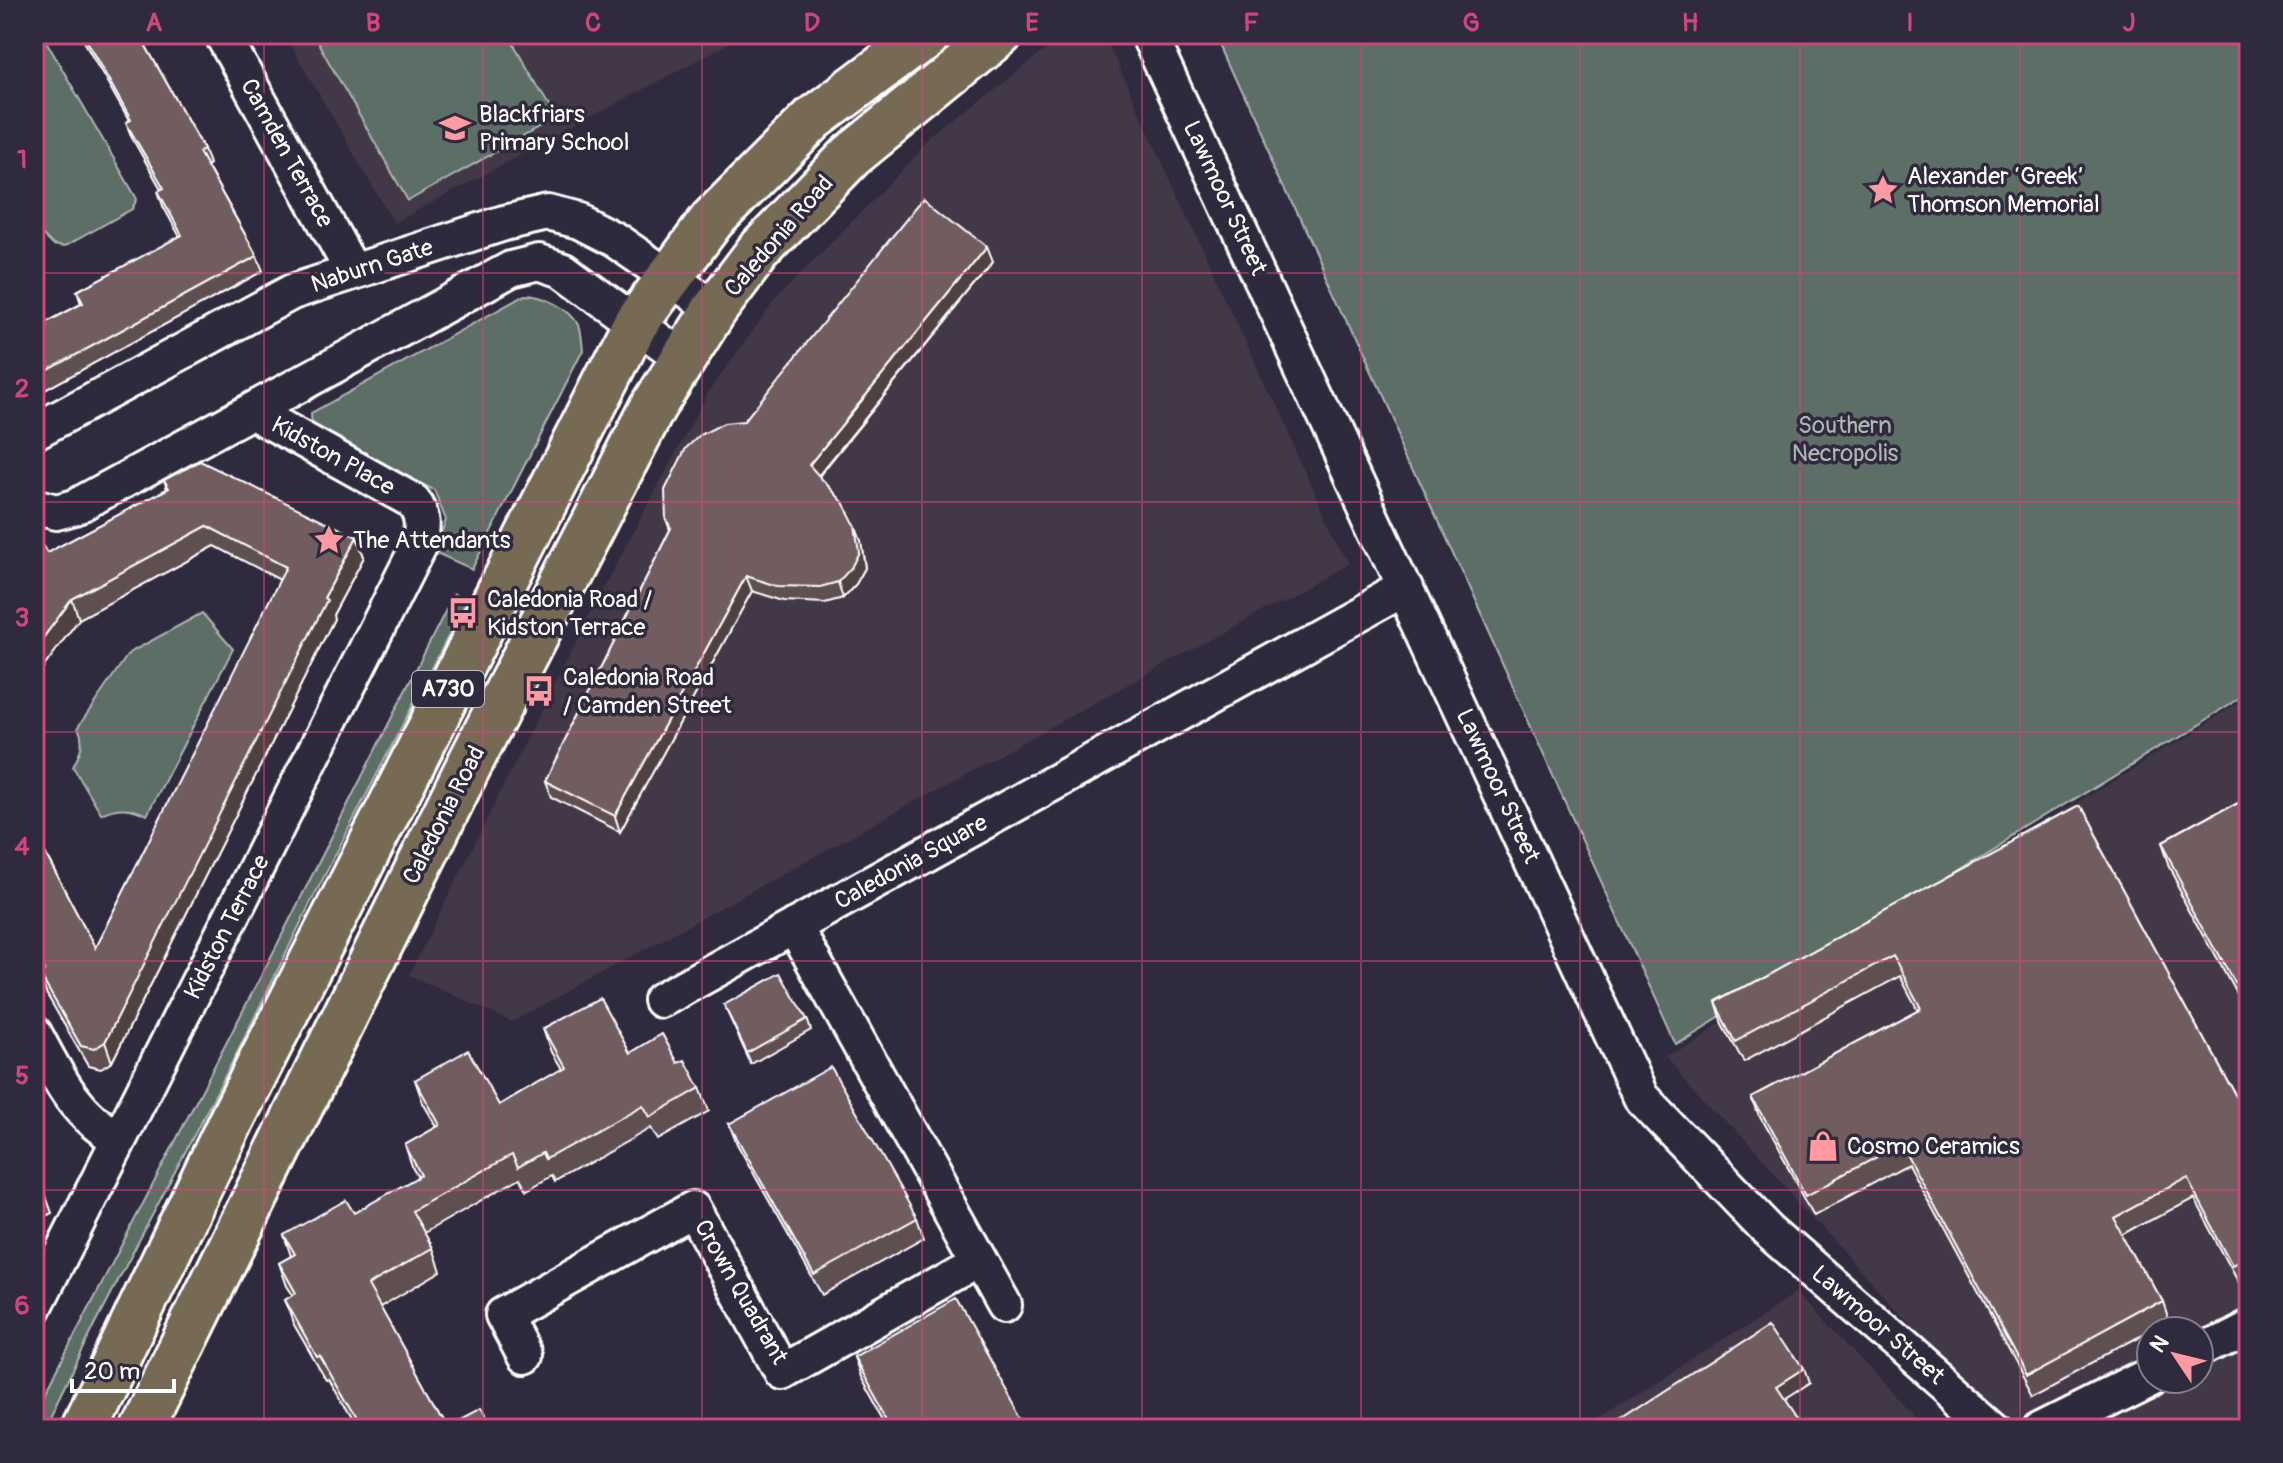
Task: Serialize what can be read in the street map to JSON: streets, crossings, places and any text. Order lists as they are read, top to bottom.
{
  "streets": {
    "main road": ["Caledonia Road", "A730"],
    "street": [
      "Camden Terrace",
      "Lawmoor Street",
      "Naburn Gate",
      "Kidston Place",
      "Caledonia Square",
      "Kidston Terrace",
      "Crown Quadrant"
    ]
  },
  "crossings": [
    ["Camden Terrace", "Naburn Gate"],
    ["Lawmoor Street", "Caledonia Square"],
    ["Caledonia Road", "Naburn Gate"],
    ["Naburn Gate", "A730"],
    ["Kidston Place", "Kidston Terrace"]
  ],
  "parks": ["Southern Necropolis"],
  "places": {
    "school or university": ["Blackfriars Primary School"],
    "place": ["Alexander ‘Greek’ Thomson Memorial", "The Attendants"],
    "bus stop": ["Caledonia Road / Kidston Terrace", "Caledonia Road / Camden Street"],
    "shop": ["Cosmo Ceramics"]
  },
  "scale_bar": "20 m",
  "north": "top left",
  "grid": {
    "columns": [
      "A",
      "B",
      "C",
      "D",
      "E",
      "F",
      "G",
      "H",
      "I",
      "J"
    ],
    "rows": [
      "1",
      "2",
      "3",
      "4",
      "5",
      "6"
    ]
  }
}
